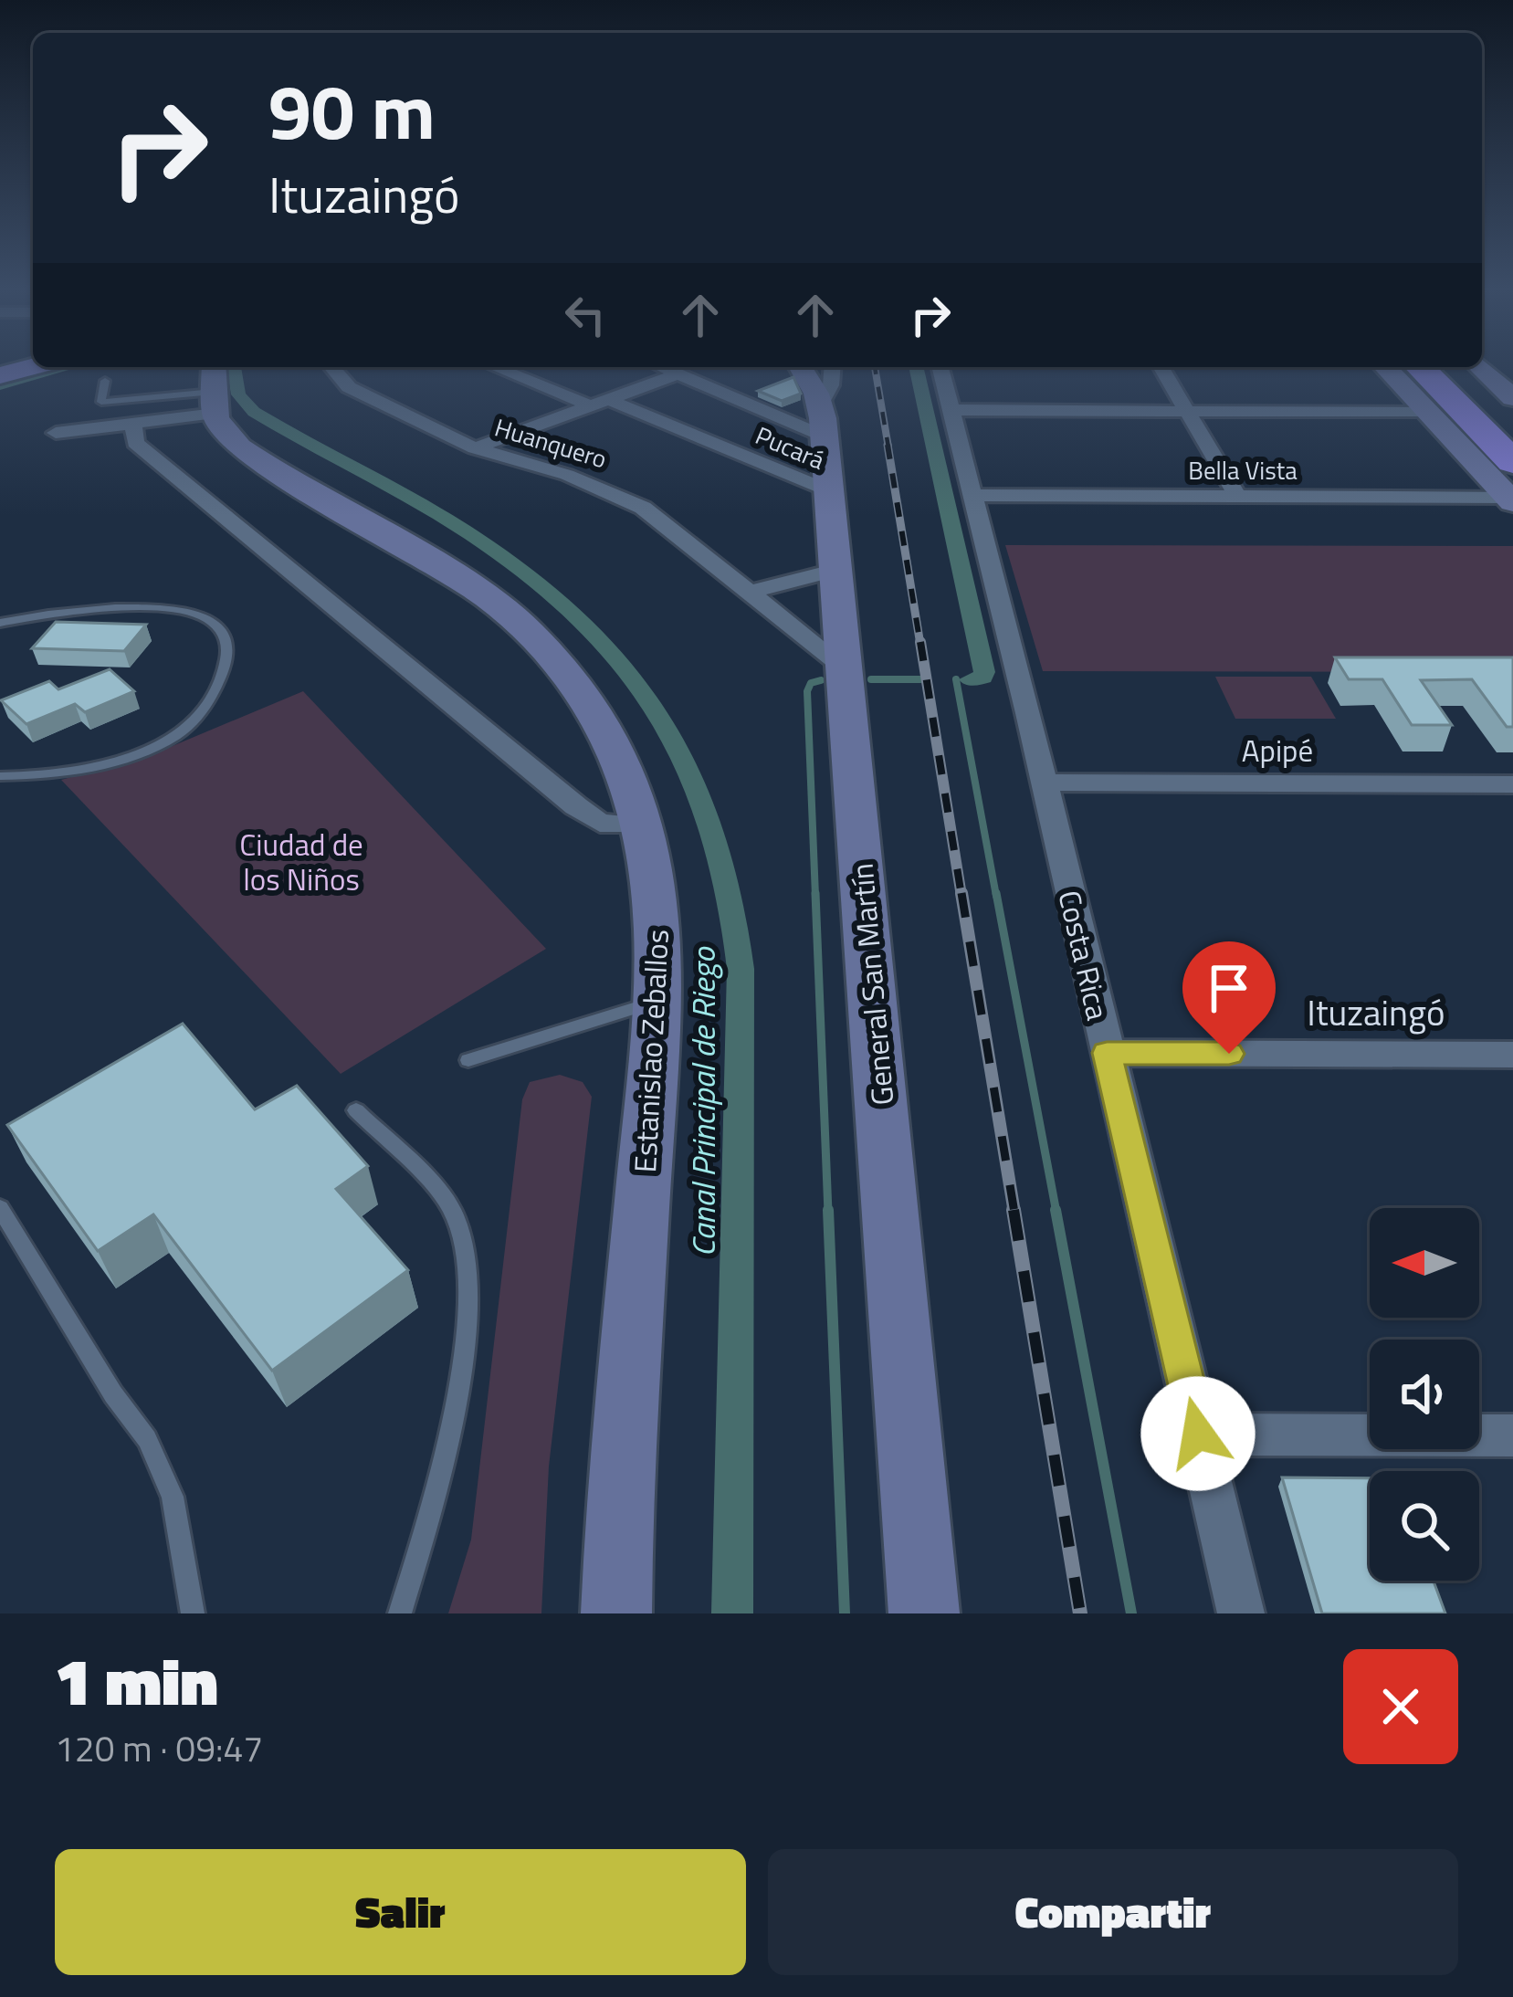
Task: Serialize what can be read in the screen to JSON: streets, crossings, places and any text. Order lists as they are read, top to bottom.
{
  "streets": {
    "street": [
      "Huanquero",
      "Pucará",
      "Bella Vista",
      "Apipé",
      "Costa Rica",
      "General San Martín",
      "Ituzaingó",
      "Estanislao Zeballos"
    ]
  },
  "crossings": [
    ["Huanquero", "General San Martín"],
    ["Pucará", "General San Martín"],
    ["Bella Vista", "Costa Rica"],
    ["Apipé", "Costa Rica"],
    ["Costa Rica", "Ituzaingó"]
  ],
  "water": ["Canal Principal de Riego"],
  "parks": ["Ciudad de los Niños"],
  "north": "left",
  "page": {
    "turn": ["90 m", "Ituzaingó"],
    "heading": ["1 min", "120 m · 09:47"],
    "buttons": ["Salir", "Compartir"]
  }
}
